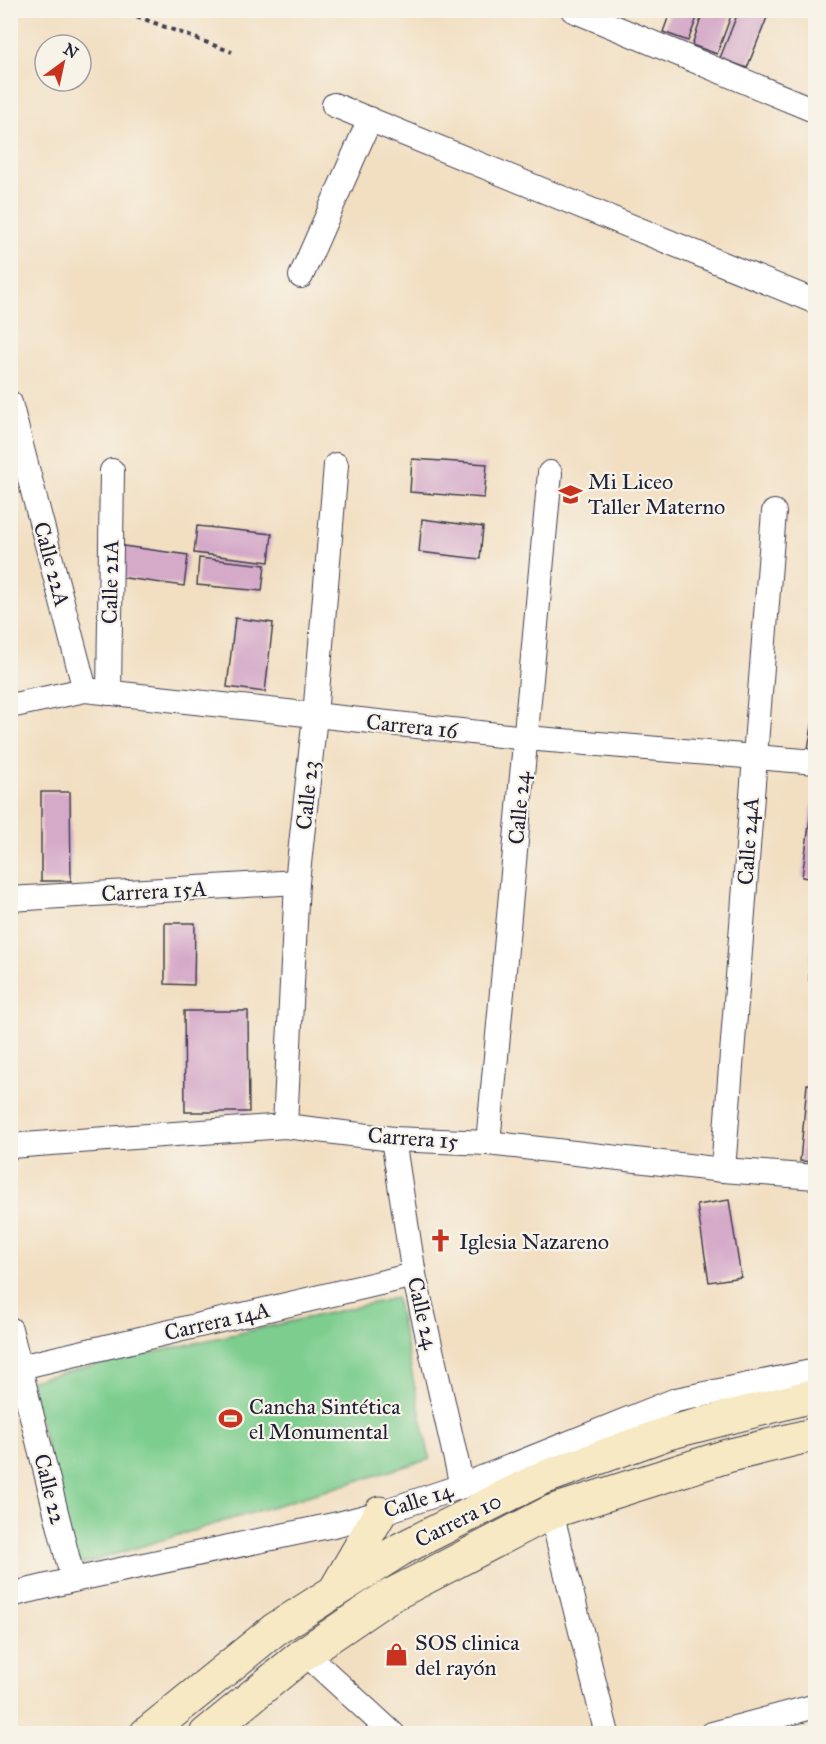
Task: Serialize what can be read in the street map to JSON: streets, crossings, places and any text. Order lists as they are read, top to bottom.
{
  "streets": {
    "main road": ["Carrera 10"],
    "street": [
      "Calle 22A",
      "Calle 21A",
      "Carrera 16",
      "Calle 23",
      "Calle 24",
      "Calle 24A",
      "Carrera 15A",
      "Carrera 15",
      "Carrera 14A",
      "Calle 22",
      "Calle 14"
    ]
  },
  "crossings": [
    ["Calle 22A", "Calle 21A"],
    ["Calle 22A", "Carrera 16"],
    ["Calle 21A", "Carrera 16"],
    ["Carrera 16", "Calle 23"],
    ["Carrera 16", "Calle 24"],
    ["Carrera 16", "Calle 24A"],
    ["Calle 23", "Carrera 15A"],
    ["Calle 23", "Carrera 15"],
    ["Calle 24", "Carrera 15"],
    ["Calle 24", "Carrera 14A"],
    ["Calle 24", "Calle 14"],
    ["Calle 24A", "Carrera 15"],
    ["Carrera 14A", "Calle 22"],
    ["Calle 22", "Calle 14"],
    ["Calle 14", "Carrera 10"]
  ],
  "places": {
    "school or university": ["Mi Liceo Taller Materno"],
    "church": ["Iglesia Nazareno"],
    "sports": ["Cancha Sintética el Monumental"],
    "shop": ["SOS clinica del rayón"]
  },
  "north": "top right"
}
